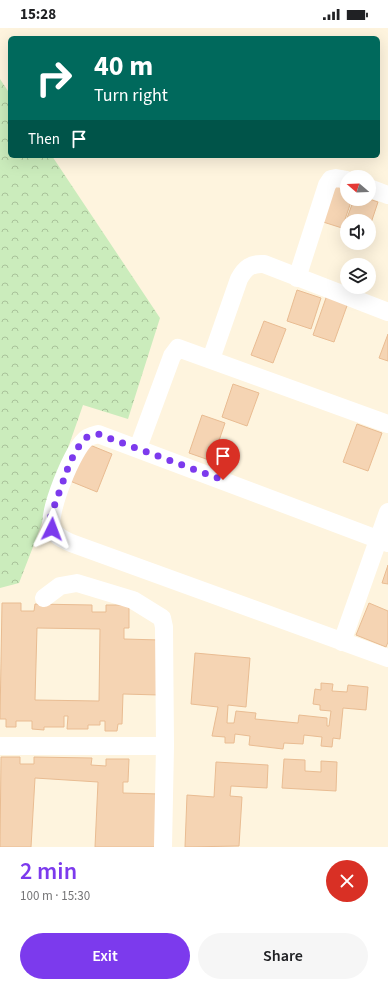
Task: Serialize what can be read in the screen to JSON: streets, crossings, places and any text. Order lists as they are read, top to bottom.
{
  "north": "left",
  "page": {
    "status": "15:28",
    "turn": ["40 m", "Turn right"],
    "then": "Then",
    "heading": ["2 min", "100 m · 15:30"],
    "buttons": ["Exit", "Share"]
  }
}
